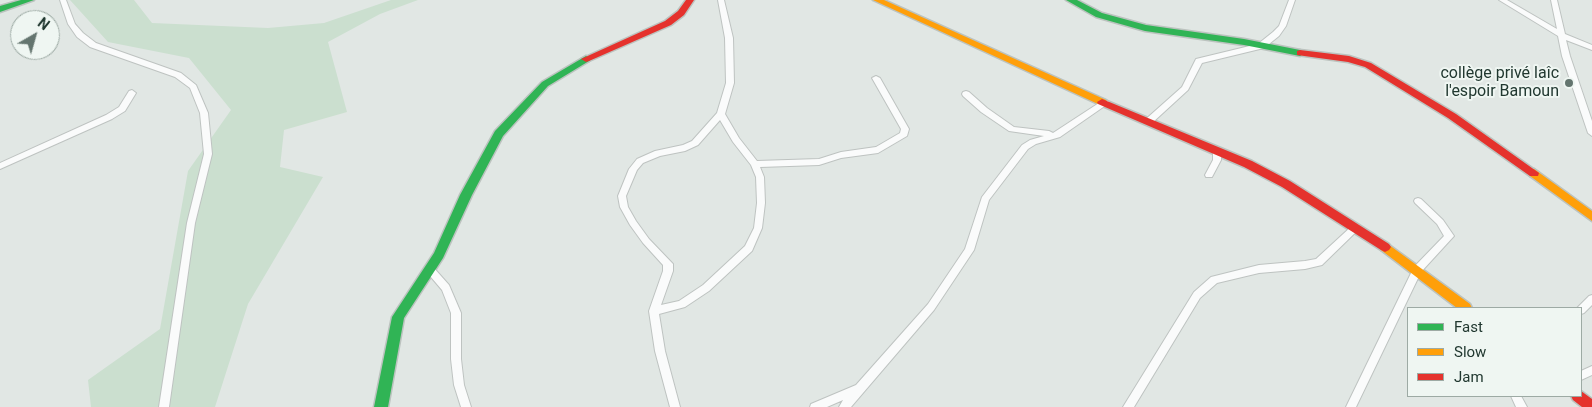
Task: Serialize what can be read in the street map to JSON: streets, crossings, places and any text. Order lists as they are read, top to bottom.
{
  "places": ["collège privé laîc l'espoir Bamoun"],
  "legend": ["Fast", "Slow", "Jam"],
  "north": "top right"
}
